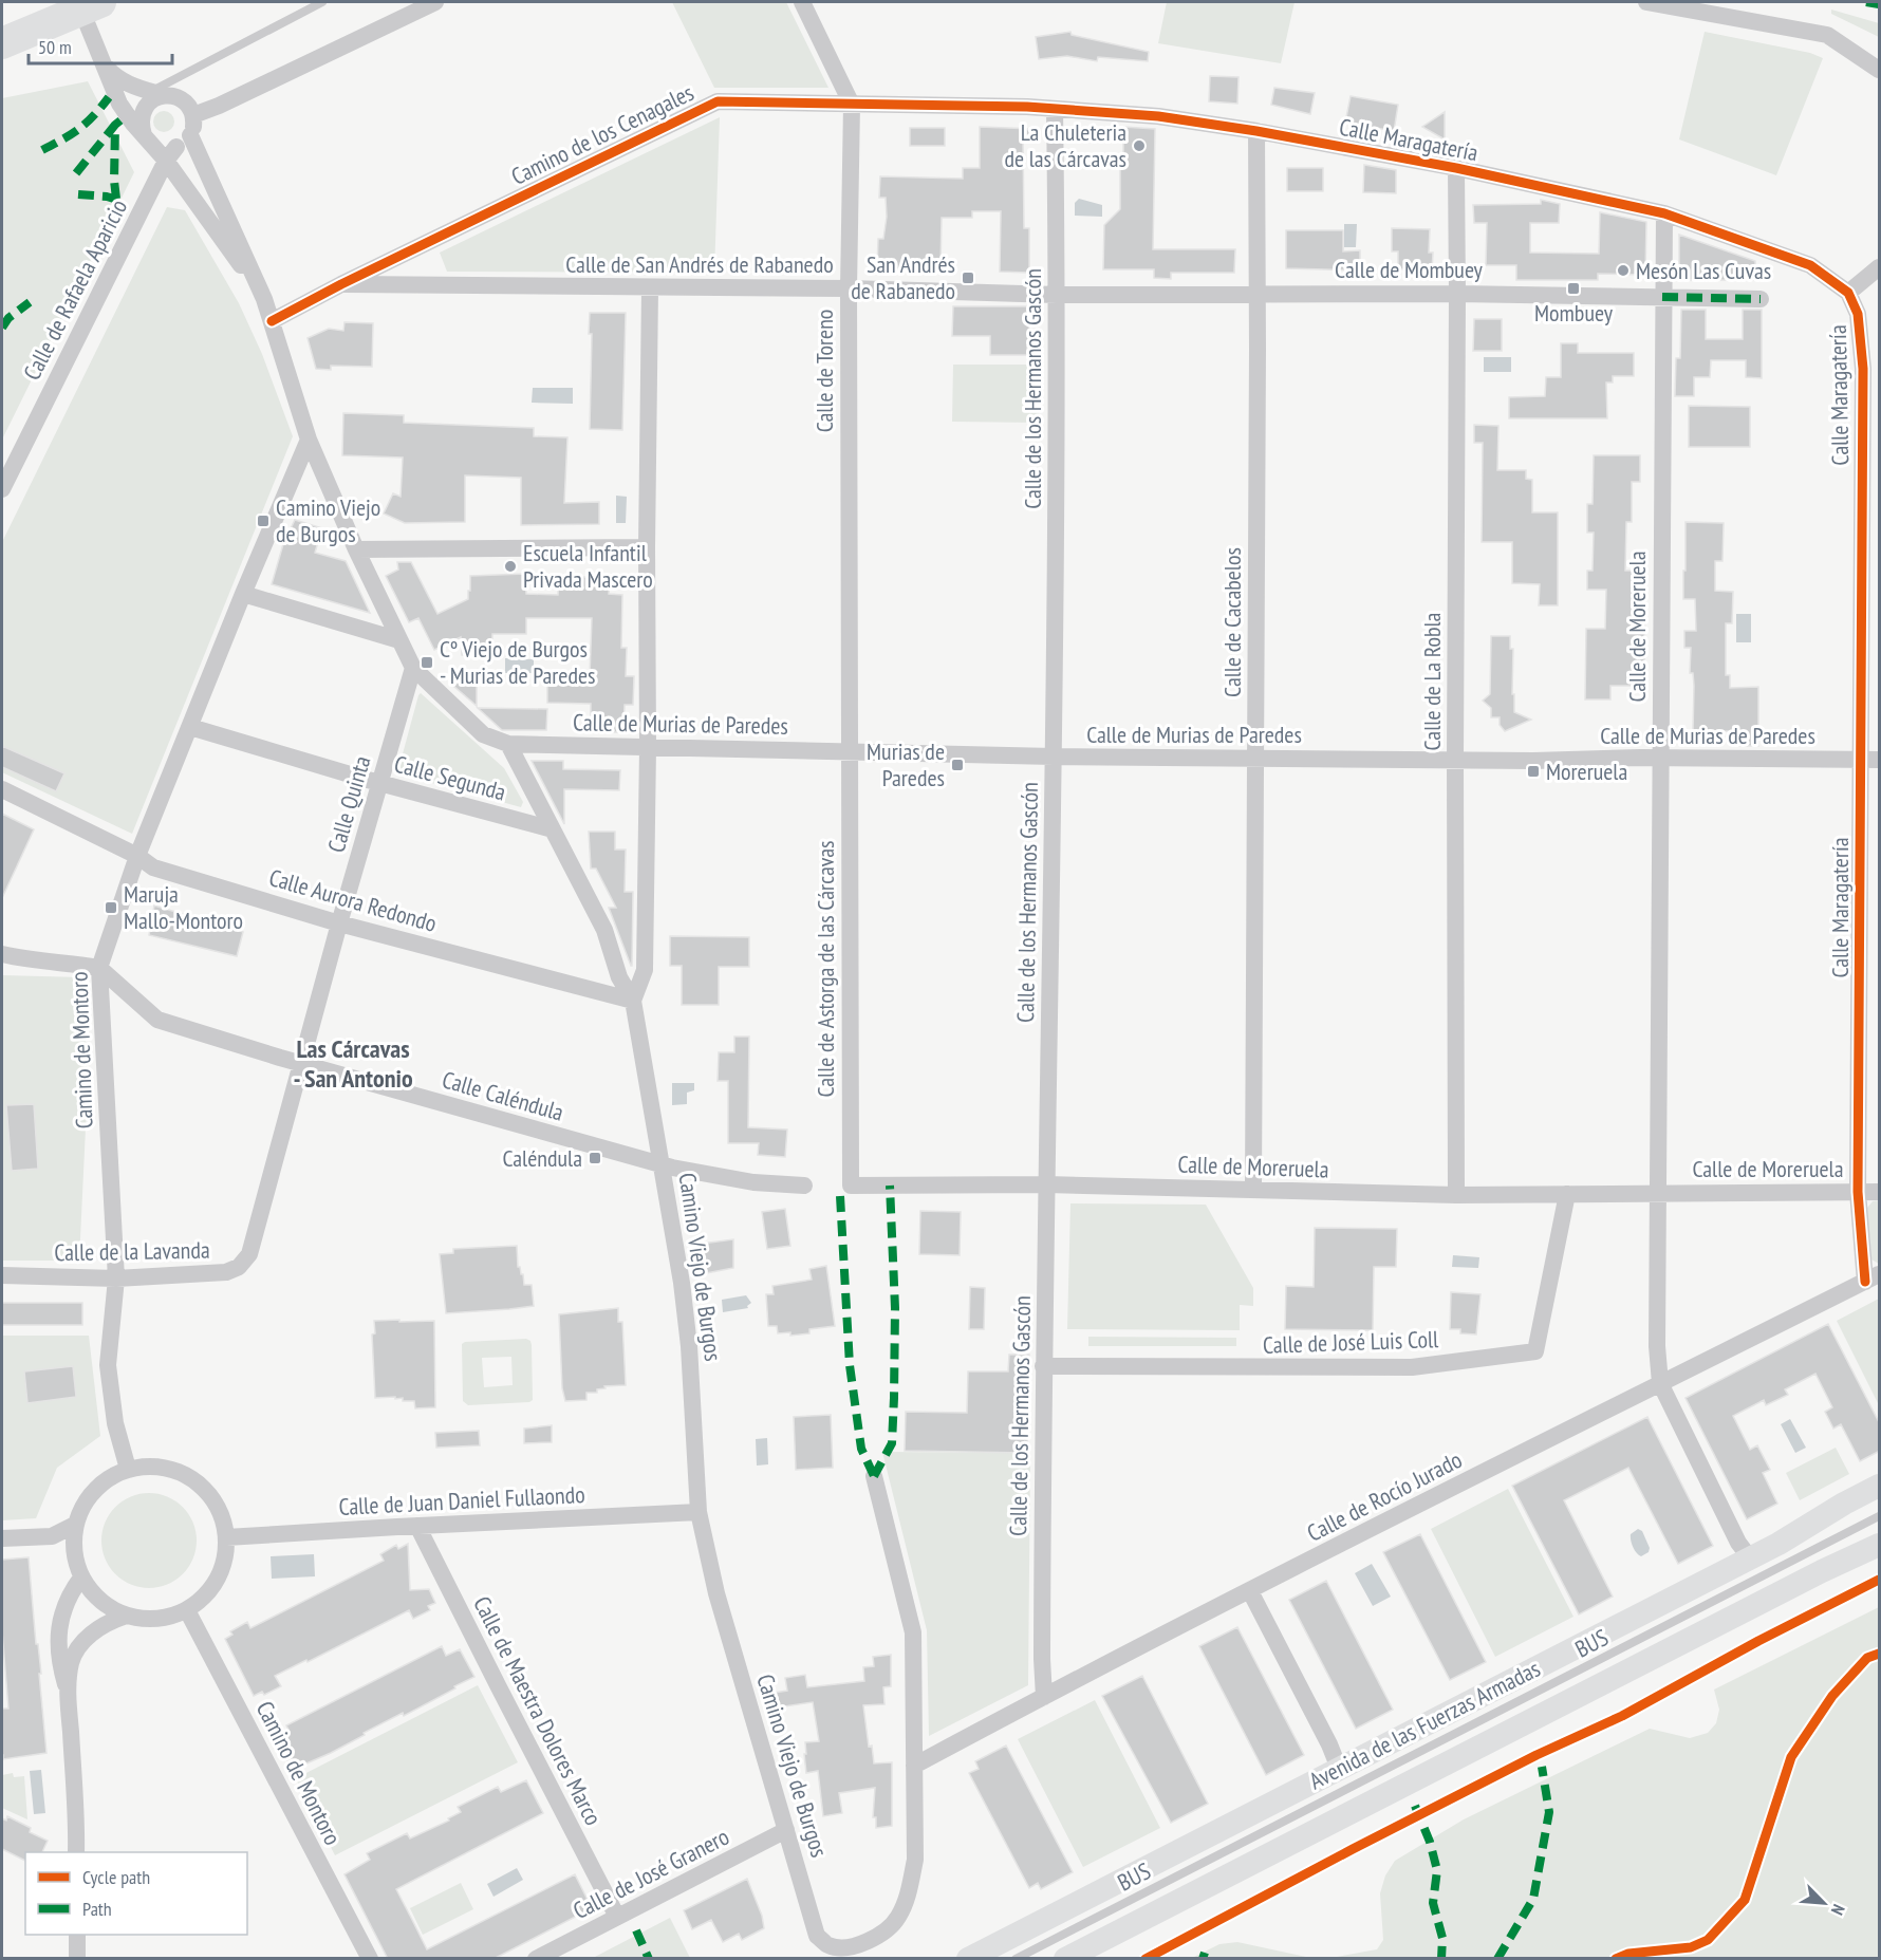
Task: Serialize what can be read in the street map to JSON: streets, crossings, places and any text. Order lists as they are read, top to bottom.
{
  "streets": {
    "street": [
      "Camino de los Cenagales",
      "Calle Maragatería",
      "Calle de San Andrés de Rabanedo",
      "Calle de Mombuey",
      "Calle de Rafaela Aparicio",
      "Calle de Toreno",
      "Calle de los Hermanos Gascón",
      "Calle de Cacabelos",
      "Calle de Moreruela",
      "Calle de La Robla",
      "Calle de Murias de Paredes",
      "Calle Segunda",
      "Calle Quinta",
      "Calle Aurora Redondo",
      "Calle de Astorga de las Cárcavas",
      "Camino de Montoro",
      "Calle Caléndula",
      "Calle de la Lavanda",
      "Camino Viejo de Burgos",
      "Calle de José Luis Coll",
      "Calle de Rocío Jurado",
      "Calle de Juan Daniel Fullaondo",
      "Calle de Maestra Dolores Marco",
      "Avenida de las Fuerzas Armadas",
      "Calle de José Granero"
    ],
    "lane": ["BUS"]
  },
  "crossings": [
    ["Camino de los Cenagales", "Calle Maragatería"],
    ["Camino de los Cenagales", "Calle de San Andrés de Rabanedo"],
    ["Camino de los Cenagales", "Calle de Toreno"],
    ["Camino de los Cenagales", "Calle de los Hermanos Gascón"],
    ["Calle Maragatería", "Calle de los Hermanos Gascón"],
    ["Calle Maragatería", "Calle de Cacabelos"],
    ["Calle Maragatería", "Calle de Moreruela"],
    ["Calle Maragatería", "Calle de La Robla"],
    ["Calle Maragatería", "Calle de Murias de Paredes"],
    ["Calle Maragatería", "Calle de Rocío Jurado"],
    ["Calle de San Andrés de Rabanedo", "Calle de Mombuey"],
    ["Calle de San Andrés de Rabanedo", "Calle de Toreno"],
    ["Calle de San Andrés de Rabanedo", "Calle de los Hermanos Gascón"],
    ["Calle de Mombuey", "Calle de los Hermanos Gascón"],
    ["Calle de Mombuey", "Calle de Cacabelos"],
    ["Calle de Mombuey", "Calle de Moreruela"],
    ["Calle de Mombuey", "Calle de La Robla"],
    ["Calle de Toreno", "Calle de Murias de Paredes"],
    ["Calle de Toreno", "Calle de Astorga de las Cárcavas"],
    ["Calle de los Hermanos Gascón", "Calle de Moreruela"],
    ["Calle de los Hermanos Gascón", "Calle de Murias de Paredes"],
    ["Calle de los Hermanos Gascón", "Calle de José Luis Coll"],
    ["Calle de los Hermanos Gascón", "Calle de Rocío Jurado"],
    ["Calle de Cacabelos", "Calle de Moreruela"],
    ["Calle de Cacabelos", "Calle de Murias de Paredes"],
    ["Calle de Moreruela", "Calle de La Robla"],
    ["Calle de Moreruela", "Calle de Murias de Paredes"],
    ["Calle de Moreruela", "Calle de Astorga de las Cárcavas"],
    ["Calle de Moreruela", "Calle de José Luis Coll"],
    ["Calle de La Robla", "Calle de Murias de Paredes"],
    ["Calle de Murias de Paredes", "Calle de Astorga de las Cárcavas"],
    ["Calle de Murias de Paredes", "Camino Viejo de Burgos"],
    ["Calle Segunda", "Calle Quinta"],
    ["Calle Segunda", "Camino de Montoro"],
    ["Calle Segunda", "Camino Viejo de Burgos"],
    ["Calle Quinta", "Calle Aurora Redondo"],
    ["Calle Quinta", "Calle Caléndula"],
    ["Calle Quinta", "Calle de la Lavanda"],
    ["Calle Aurora Redondo", "Camino de Montoro"],
    ["Calle Aurora Redondo", "Camino Viejo de Burgos"],
    ["Camino de Montoro", "Calle Caléndula"],
    ["Camino de Montoro", "Calle de la Lavanda"],
    ["Camino de Montoro", "Calle de Juan Daniel Fullaondo"],
    ["Calle Caléndula", "Calle de la Lavanda"],
    ["Calle Caléndula", "Camino Viejo de Burgos"],
    ["Camino Viejo de Burgos", "Calle de Rocío Jurado"],
    ["Camino Viejo de Burgos", "Calle de Juan Daniel Fullaondo"],
    ["Camino Viejo de Burgos", "Calle de José Granero"],
    ["Calle de Juan Daniel Fullaondo", "Calle de Maestra Dolores Marco"],
    ["Calle de Maestra Dolores Marco", "Calle de José Granero"]
  ],
  "districts": ["Las Cárcavas - San Antonio"],
  "places": {
    "other": ["La Chuleteria de las Cárcavas", "Mesón Las Cuvas", "Escuela Infantil Privada Mascero"],
    "transit": [
      "San Andrés de Rabanedo",
      "Mombuey",
      "Camino Viejo de Burgos",
      "Cº Viejo de Burgos - Murias de Paredes",
      "Murias de Paredes",
      "Moreruela",
      "Maruja Mallo-Montoro",
      "Caléndula"
    ]
  },
  "legend": ["Cycle path", "Path"],
  "scale_bar": "50 m",
  "north": "bottom right"
}
